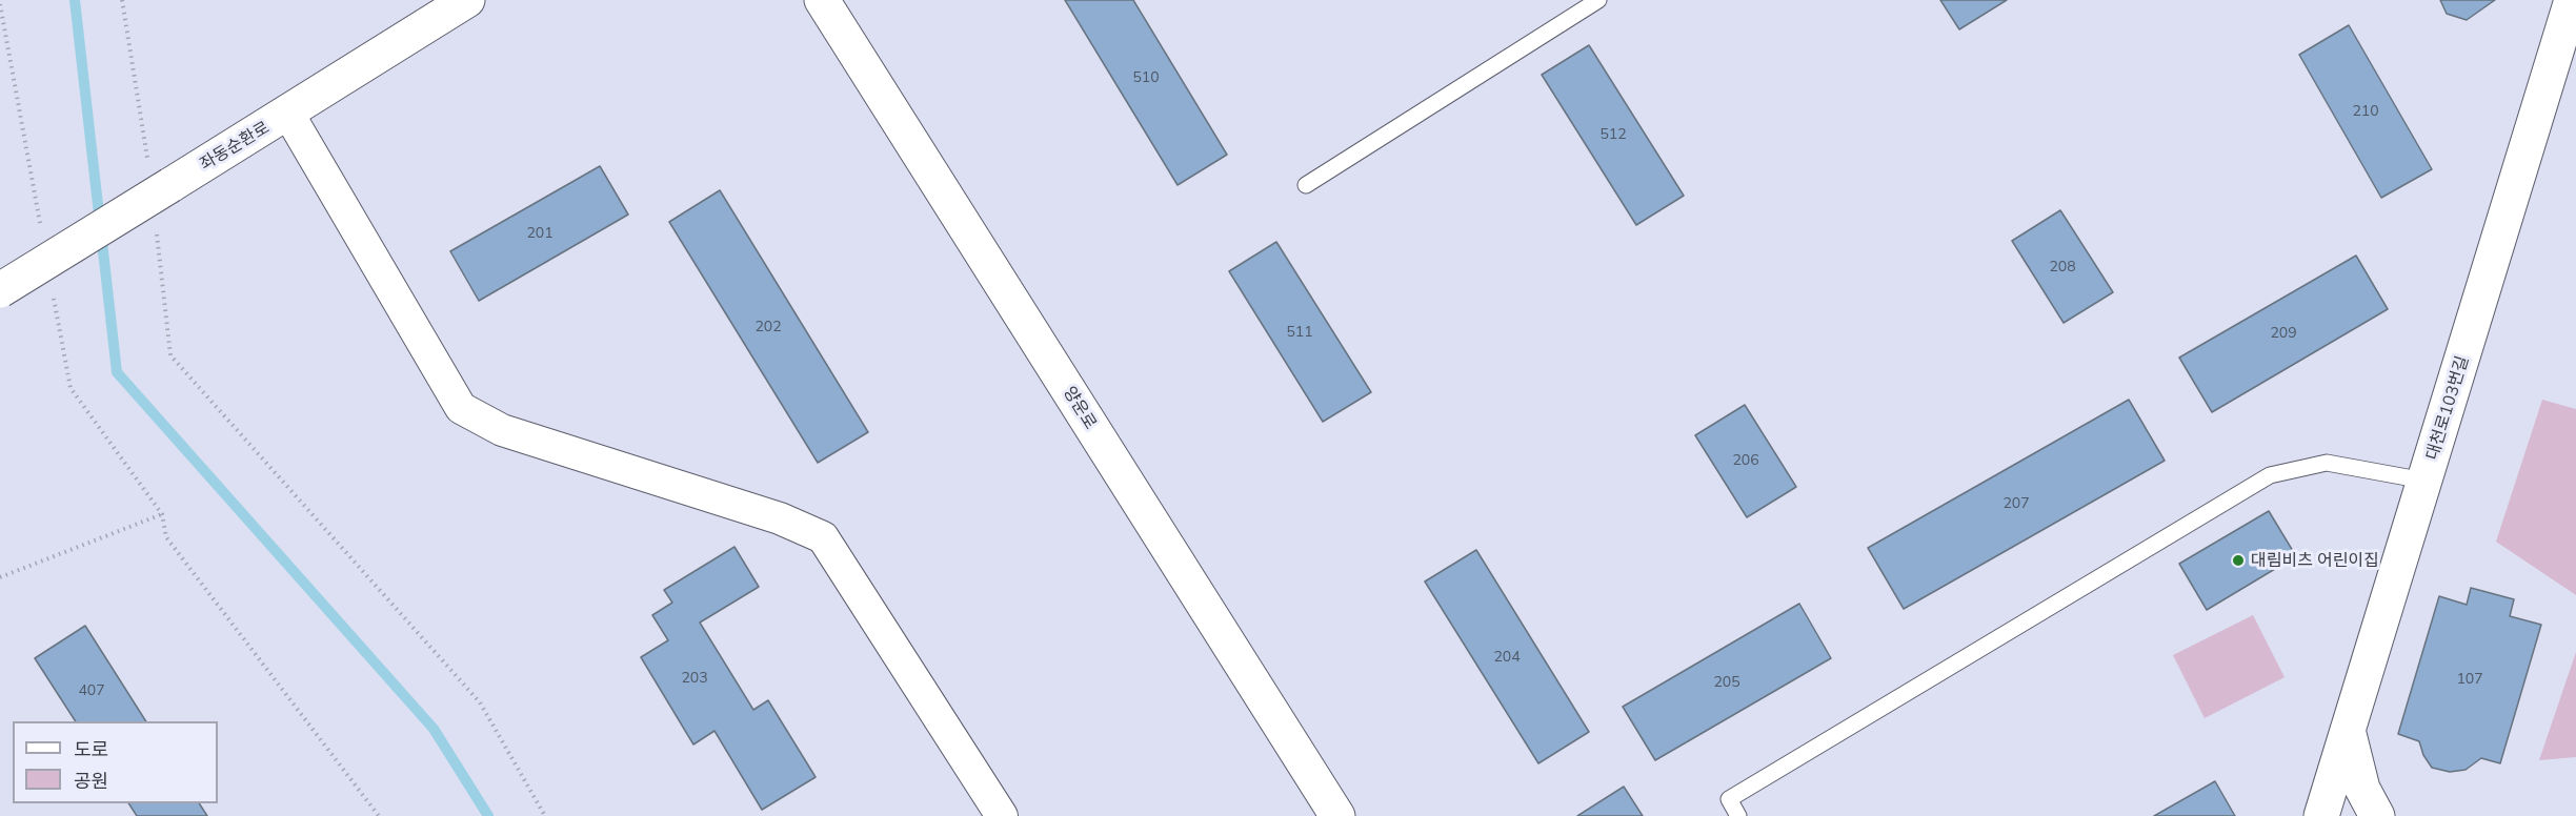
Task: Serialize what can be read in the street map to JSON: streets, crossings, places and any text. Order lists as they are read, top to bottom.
{
  "streets": {
    "street": ["좌동순환로", "양운로", "대천로103번길"]
  },
  "places": ["대림비츠 어린이집"],
  "house_numbers": [
    "510",
    "210",
    "512",
    "201",
    "208",
    "202",
    "511",
    "209",
    "206",
    "207",
    "204",
    "203",
    "107",
    "205",
    "407"
  ],
  "legend": ["도로", "공원"]
}
